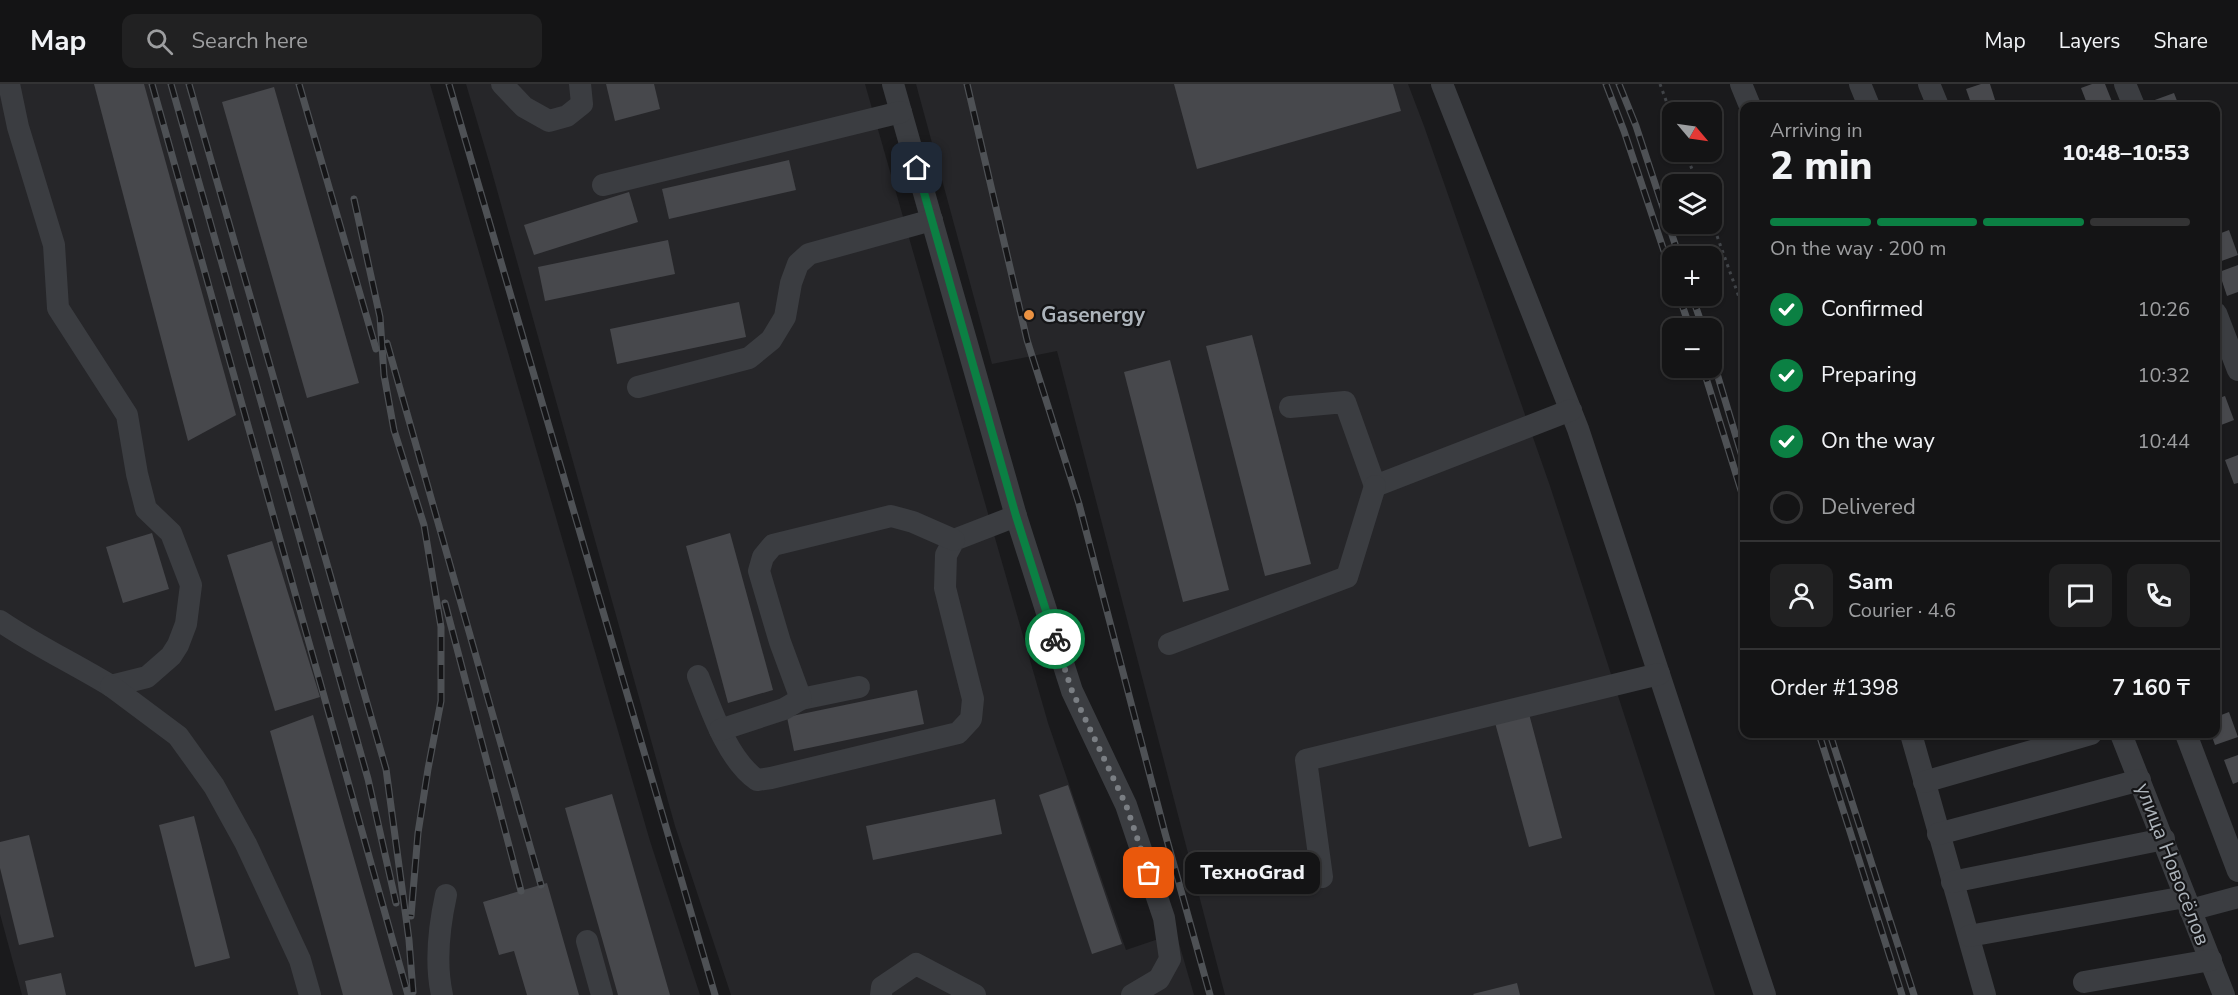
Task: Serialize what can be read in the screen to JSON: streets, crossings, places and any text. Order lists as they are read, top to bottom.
{
  "streets": {
    "street": ["улица Новосёлов"]
  },
  "places": ["Gasenergy", "ТехноGrad"],
  "north": "bottom right",
  "page": {
    "header": "Map",
    "search": "Search here",
    "nav": ["Map", "Layers", "Share"],
    "map_buttons": ["+", "−"],
    "heading": ["2 min", "Arriving in", "10:48–10:53"],
    "panel": [
      "Sam",
      "Courier · 4.6",
      "Order #1398",
      "7 160 ₸"
    ],
    "bar": "On the way · 200 m",
    "list": [
      ["Confirmed", "10:26"],
      ["Preparing", "10:32"],
      ["On the way", "10:44"],
      "Delivered"
    ],
    "bubble": "ТехноGrad"
  }
}
